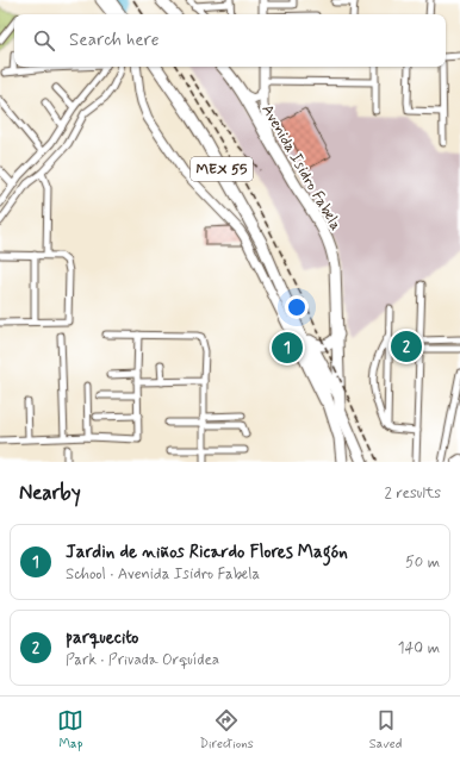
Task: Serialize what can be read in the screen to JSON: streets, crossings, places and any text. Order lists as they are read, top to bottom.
{
  "streets": {
    "highway": ["Avenida Isidro Fabela", "MEX 55"]
  },
  "page": {
    "search": "Search here",
    "pins": ["2", "1"],
    "heading": ["Nearby", "2 results"],
    "list": [
      {
        "mark": "1",
        "name": "Jardin de niños Ricardo Flores Magón",
        "note": "School · Avenida Isidro Fabela",
        "value": "50 m"
      },
      {
        "mark": "2",
        "name": "parquecito",
        "note": "Park · Privada Orquídea",
        "value": "140 m"
      }
    ],
    "nav": ["Map", "Directions", "Saved"]
  }
}
